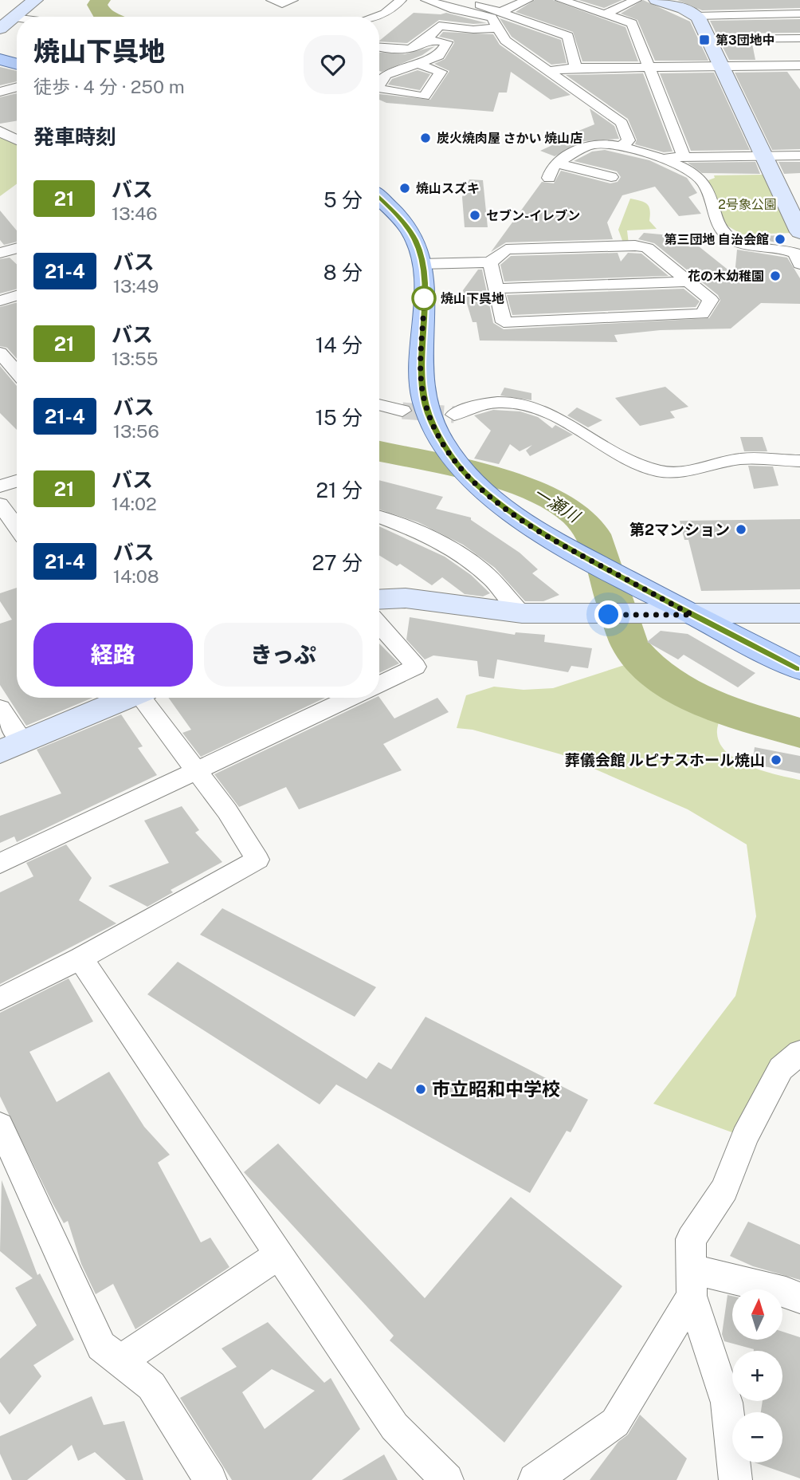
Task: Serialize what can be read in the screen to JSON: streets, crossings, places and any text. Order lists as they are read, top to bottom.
{
  "water": ["一瀬川"],
  "parks": ["2号象公園"],
  "places": {
    "transit": ["第3団地中"],
    "other": [
      "炭火焼肉屋 さかい 焼山店",
      "焼山スズキ",
      "セブン-イレブン",
      "第三団地 自治会館",
      "花の木幼稚園",
      "焼山下呉地",
      "第2マンション",
      "葬儀会館 ルピナスホール焼山",
      "市立昭和中学校"
    ]
  },
  "lines": ["bus line 21"],
  "north": "top",
  "page": {
    "heading": [
      ["焼山下呉地", "徒歩 · 4 分 · 250 m"],
      "発車時刻"
    ],
    "list": [
      {
        "mark": "21",
        "name": "バス",
        "note": "13:46",
        "value": "5 分"
      },
      {
        "mark": "21-4",
        "name": "バス",
        "note": "13:49",
        "value": "8 分"
      },
      {
        "mark": "21",
        "name": "バス",
        "note": "13:55",
        "value": "14 分"
      },
      {
        "mark": "21-4",
        "name": "バス",
        "note": "13:56",
        "value": "15 分"
      },
      {
        "mark": "21",
        "name": "バス",
        "note": "14:02",
        "value": "21 分"
      },
      {
        "mark": "21-4",
        "name": "バス",
        "note": "14:08",
        "value": "27 分"
      }
    ],
    "buttons": ["経路", "きっぷ"],
    "map_buttons": ["+", "−"]
  }
}
